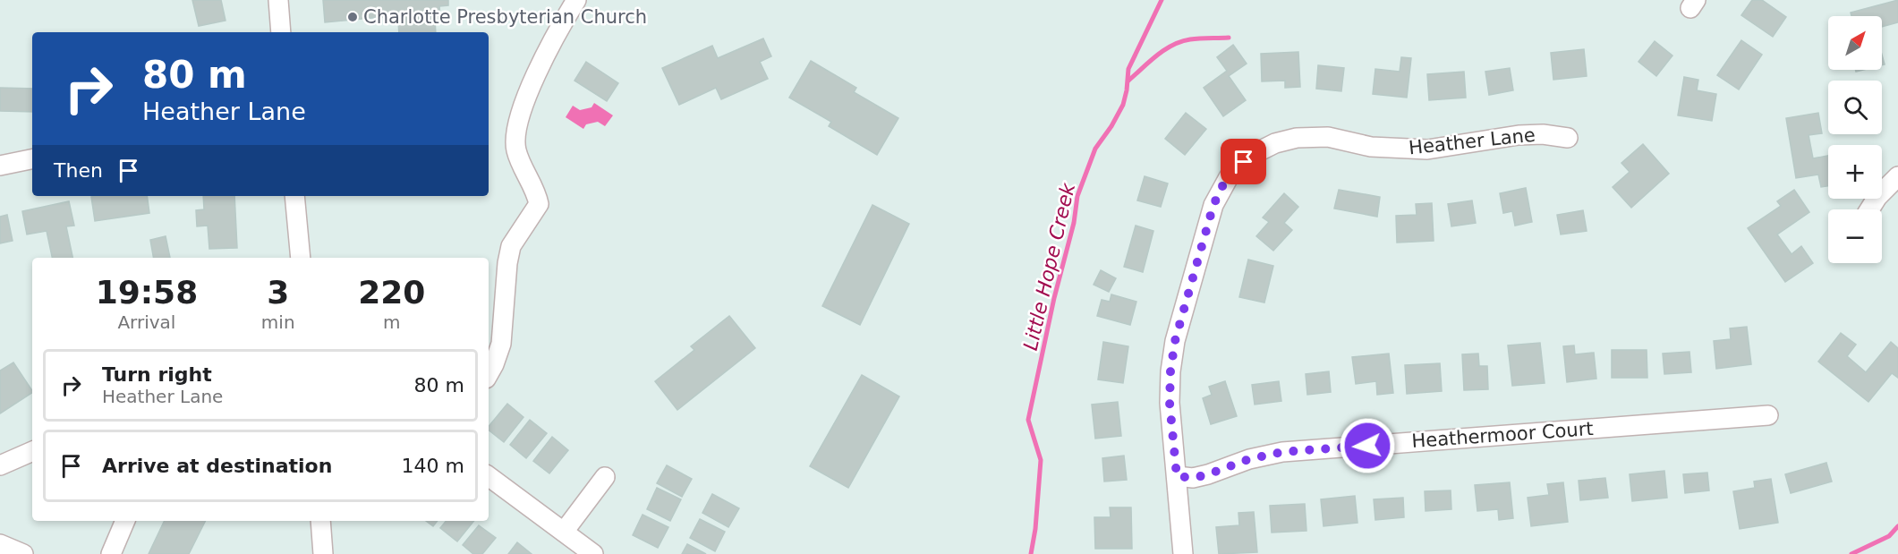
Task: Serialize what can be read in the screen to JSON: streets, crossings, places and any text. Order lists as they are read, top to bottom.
{
  "streets": {
    "street": ["Heather Lane", "Heathermoor Court"]
  },
  "crossings": [
    ["Heather Lane", "Heathermoor Court"]
  ],
  "water": ["Little Hope Creek"],
  "places": ["Charlotte Presbyterian Church"],
  "north": "top right",
  "page": {
    "map_buttons": ["+", "−"],
    "turn": ["80 m", "Heather Lane"],
    "then": "Then",
    "eta": [
      "19:58",
      "Arrival",
      "3",
      "min",
      "220",
      "m"
    ],
    "list": [
      {
        "name": "Turn right",
        "note": "Heather Lane",
        "value": "80 m"
      },
      {
        "name": "Arrive at destination",
        "value": "140 m"
      }
    ]
  }
}
